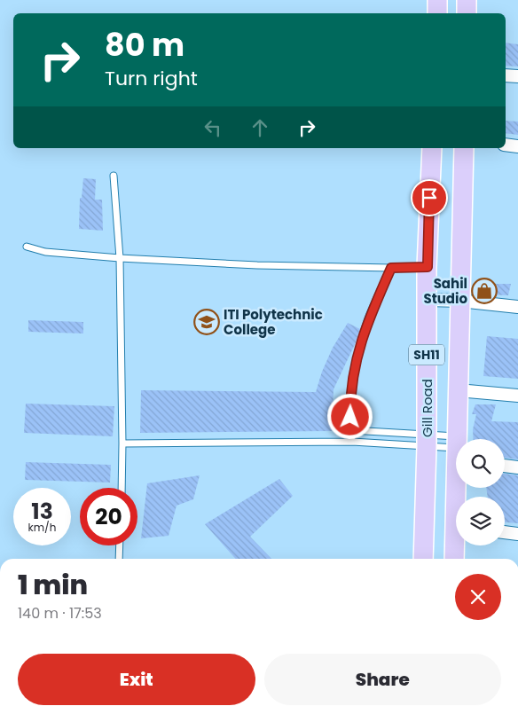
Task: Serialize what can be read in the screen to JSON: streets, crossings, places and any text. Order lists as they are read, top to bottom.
{
  "streets": {
    "main road": ["SH11", "Gill Road"]
  },
  "places": {
    "shop": ["Sahil Studio"],
    "school or university": ["ITI Polytechnic College"]
  },
  "page": {
    "turn": ["80 m", "Turn right"],
    "speed": "13 km/h",
    "limit": "20",
    "heading": ["1 min", "140 m · 17:53"],
    "buttons": ["Exit", "Share"]
  }
}
